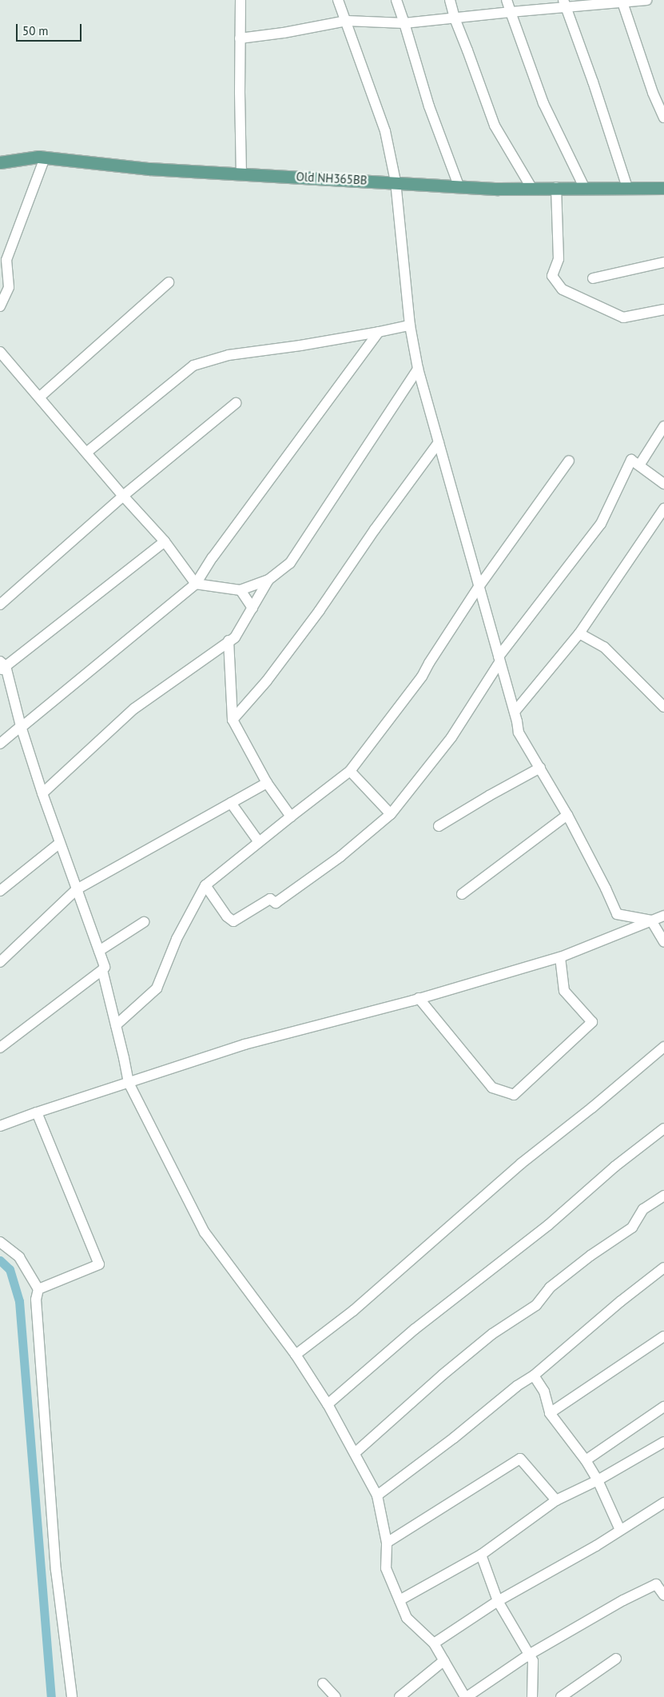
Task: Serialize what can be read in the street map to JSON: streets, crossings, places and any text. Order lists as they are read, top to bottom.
{
  "streets": {
    "main road": ["Old NH365BB"]
  },
  "scale_bar": "50 m"
}
